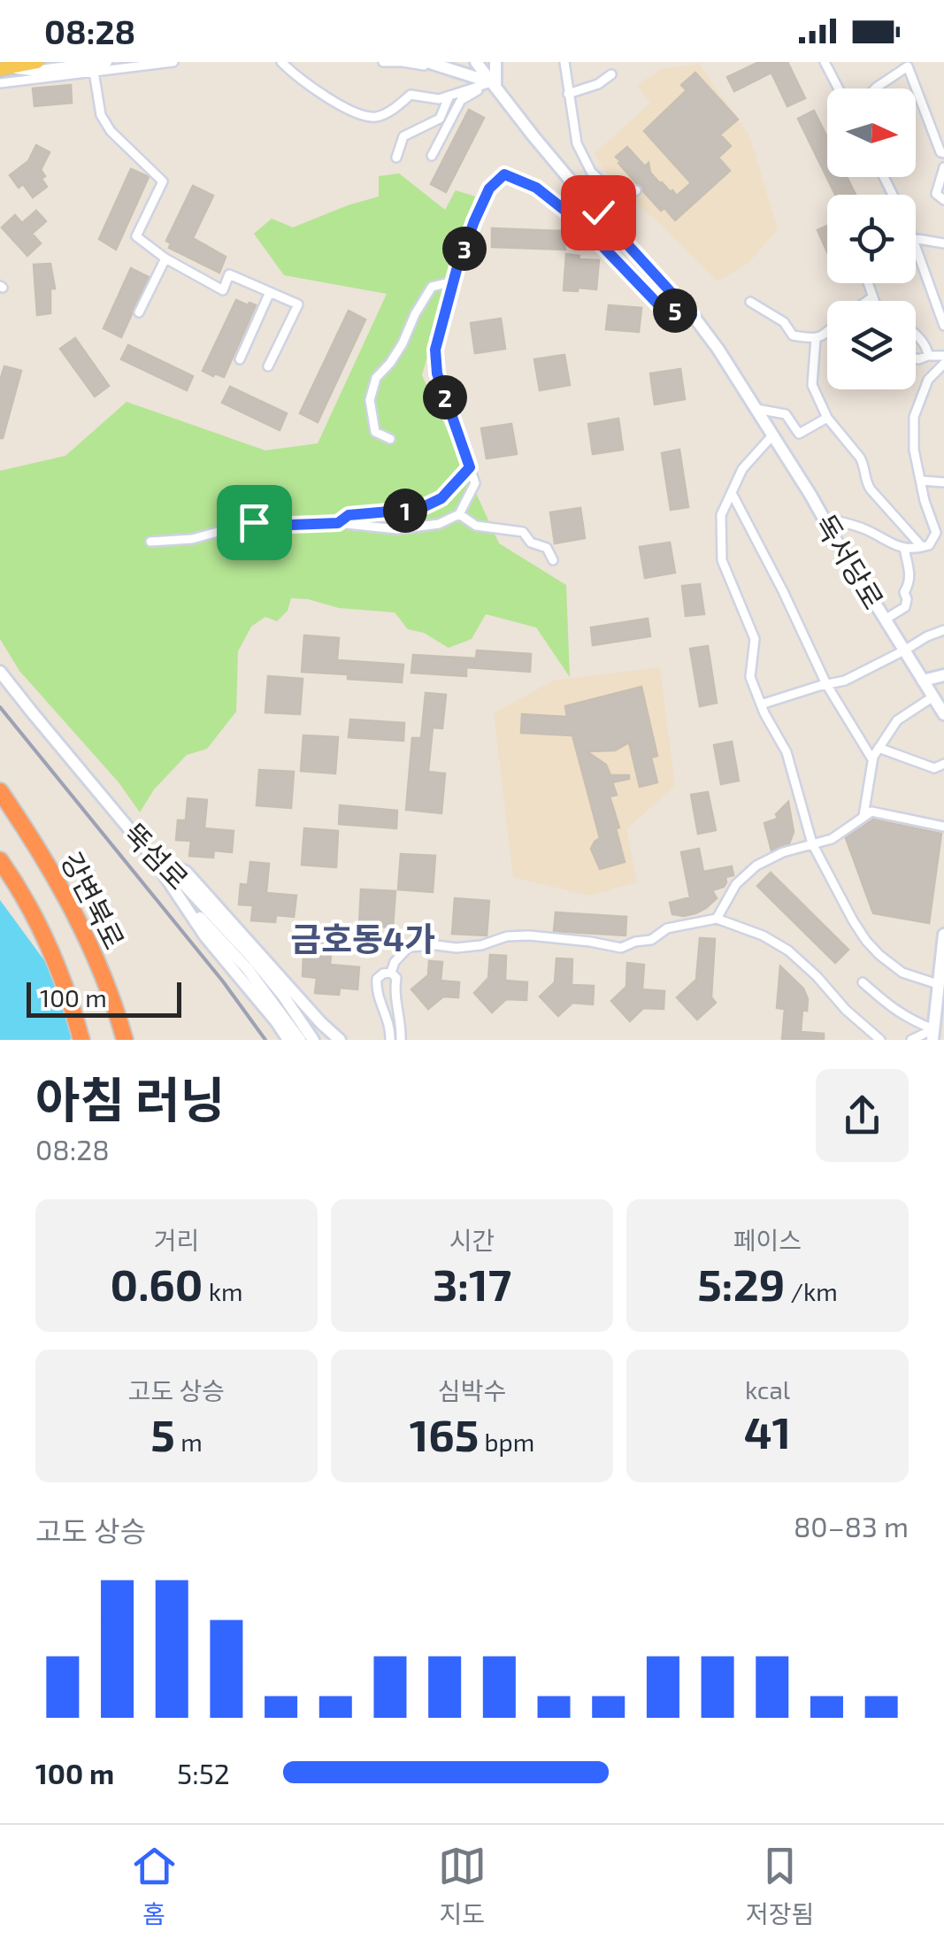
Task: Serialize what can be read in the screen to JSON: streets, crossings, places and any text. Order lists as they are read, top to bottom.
{
  "streets": {
    "highway": ["강변북로"],
    "main road": ["독서당로", "뚝섬로"]
  },
  "districts": ["금호동4가"],
  "scale_bar": "100 m",
  "north": "right",
  "page": {
    "status": "08:28",
    "pins": [
      "3",
      "5",
      "2",
      "1"
    ],
    "scale": "100 m",
    "heading": ["아침 러닝", "08:28"],
    "stats": [
      ["거리", "0.60 km"],
      ["시간", "3:17"],
      ["페이스", "5:29 /km"],
      ["고도 상승", "5 m"],
      ["심박수", "165 bpm"],
      ["kcal", "41"]
    ],
    "chart": ["고도 상승", "80–83 m"],
    "list": [
      {
        "name": "100 m",
        "note": "5:52"
      }
    ],
    "tabs": ["홈", "지도", "저장됨"]
  }
}
